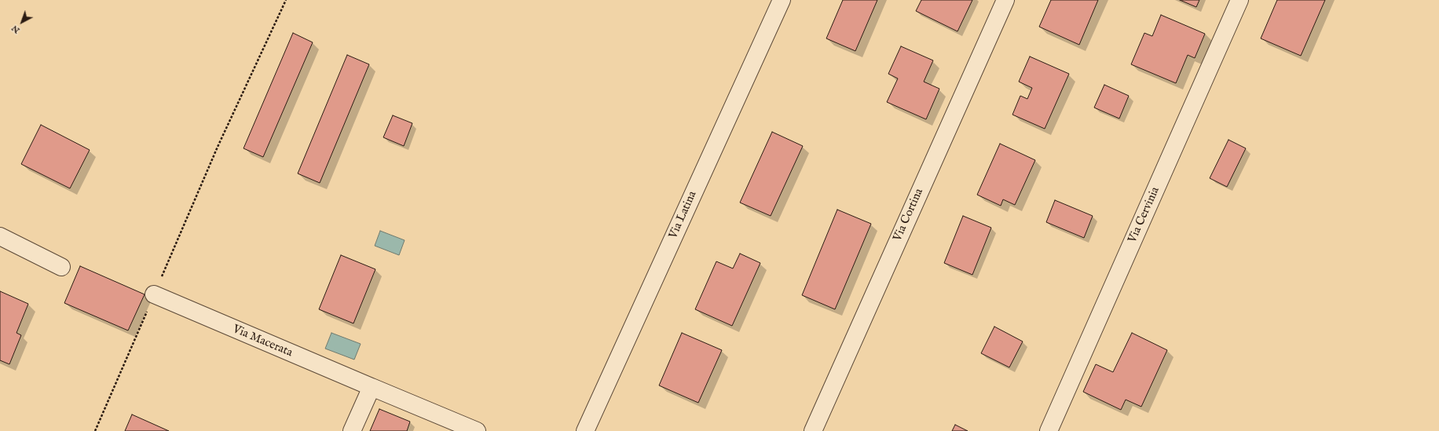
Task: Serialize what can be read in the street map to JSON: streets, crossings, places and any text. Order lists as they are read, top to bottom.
{
  "streets": {
    "street": [
      "Via Latina",
      "Via Cortina",
      "Via Cervinia",
      "Via Macerata"
    ]
  },
  "north": "bottom left"
}
